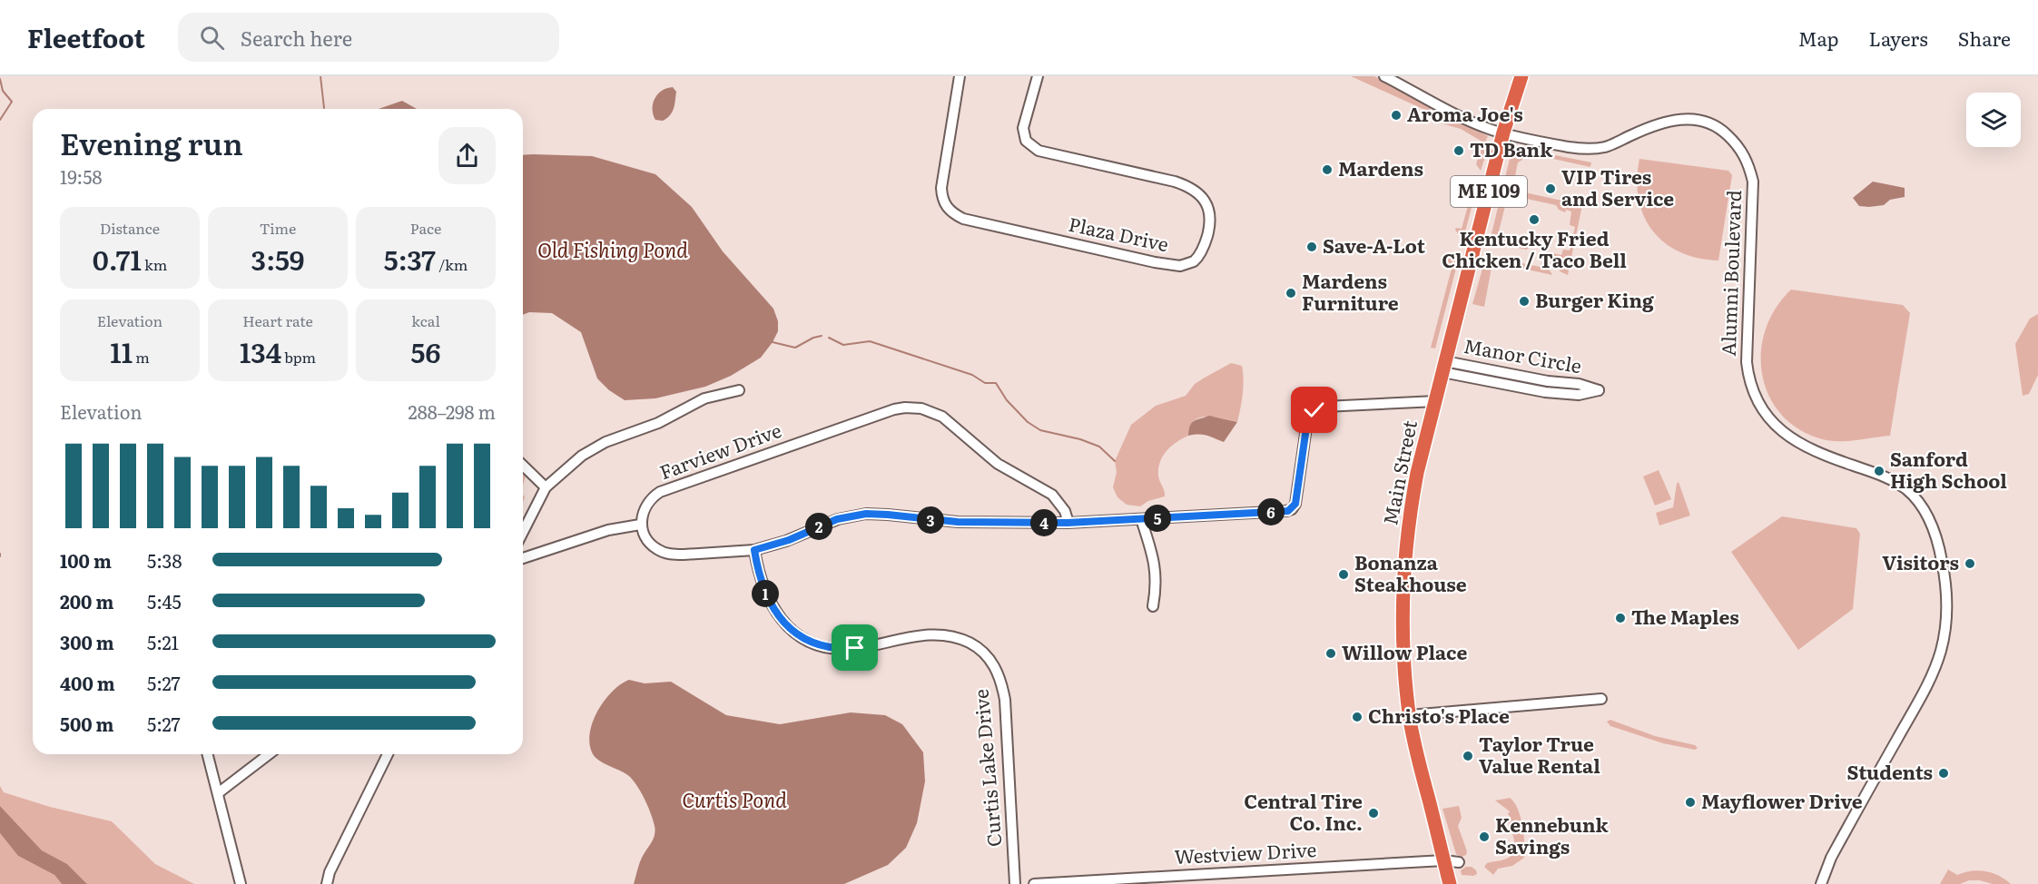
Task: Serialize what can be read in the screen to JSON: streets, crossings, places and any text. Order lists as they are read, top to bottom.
{
  "streets": {
    "highway": ["ME 109", "Main Street"],
    "street": [
      "Plaza Drive",
      "Alumni Boulevard",
      "Manor Circle",
      "Farview Drive",
      "Curtis Lake Drive",
      "Westview Drive"
    ]
  },
  "crossings": [
    ["Alumni Boulevard", "Main Street"],
    ["Manor Circle", "Main Street"],
    ["Main Street", "Westview Drive"]
  ],
  "water": ["Old Fishing Pond", "Curtis Pond"],
  "places": [
    "Aroma Joe's",
    "TD Bank",
    "Mardens",
    "VIP Tires and Service",
    "Kentucky Fried Chicken / Taco Bell",
    "Save-A-Lot",
    "Mardens Furniture",
    "Burger King",
    "Sanford High School",
    "Visitors",
    "Bonanza Steakhouse",
    "The Maples",
    "Willow Place",
    "Christo's Place",
    "Taylor True Value Rental",
    "Students",
    "Mayflower Drive",
    "Central Tire Co. Inc.",
    "Kennebunk Savings"
  ],
  "page": {
    "header": "Fleetfoot",
    "search": "Search here",
    "nav": ["Map", "Layers", "Share"],
    "heading": ["Evening run", "19:58"],
    "stats": [
      ["Distance", "0.71 km"],
      ["Time", "3:59"],
      ["Pace", "5:37 /km"],
      ["Elevation", "11 m"],
      ["Heart rate", "134 bpm"],
      ["kcal", "56"]
    ],
    "chart": ["Elevation", "288–298 m"],
    "pins": [
      "6",
      "5",
      "3",
      "4",
      "2",
      "1"
    ],
    "list": [
      {
        "name": "100 m",
        "note": "5:38"
      },
      {
        "name": "200 m",
        "note": "5:45"
      },
      {
        "name": "300 m",
        "note": "5:21"
      },
      {
        "name": "400 m",
        "note": "5:27"
      },
      {
        "name": "500 m",
        "note": "5:27"
      }
    ]
  }
}
